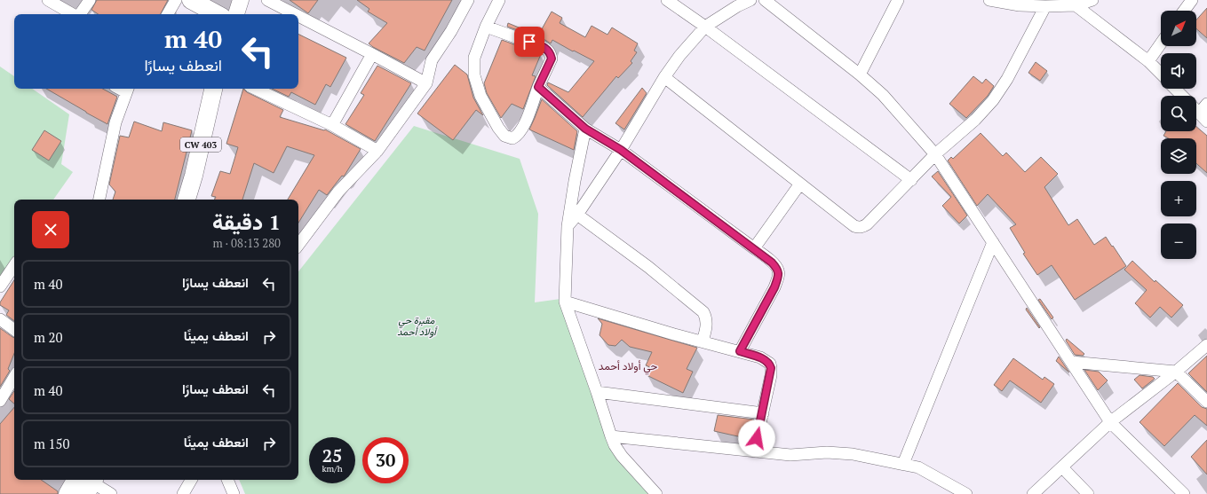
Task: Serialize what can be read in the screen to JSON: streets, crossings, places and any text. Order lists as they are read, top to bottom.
{
  "streets": {
    "main road": ["CW 403"]
  },
  "districts": ["حي أولاد أحمد"],
  "parks": ["مقبرة حي أولاد أحمد"],
  "north": "top right",
  "page": {
    "map_buttons": ["+", "−"],
    "turn": ["40 m", "انعطف يسارًا"],
    "heading": ["1 دقيقة", "280 m · 08:13"],
    "list": [
      {
        "name": "انعطف يسارًا",
        "value": "40 m"
      },
      {
        "name": "انعطف يمينًا",
        "value": "20 m"
      },
      {
        "name": "انعطف يسارًا",
        "value": "40 m"
      },
      {
        "name": "انعطف يمينًا",
        "value": "150 m"
      }
    ],
    "speed": "25 km/h",
    "limit": "30"
  }
}
